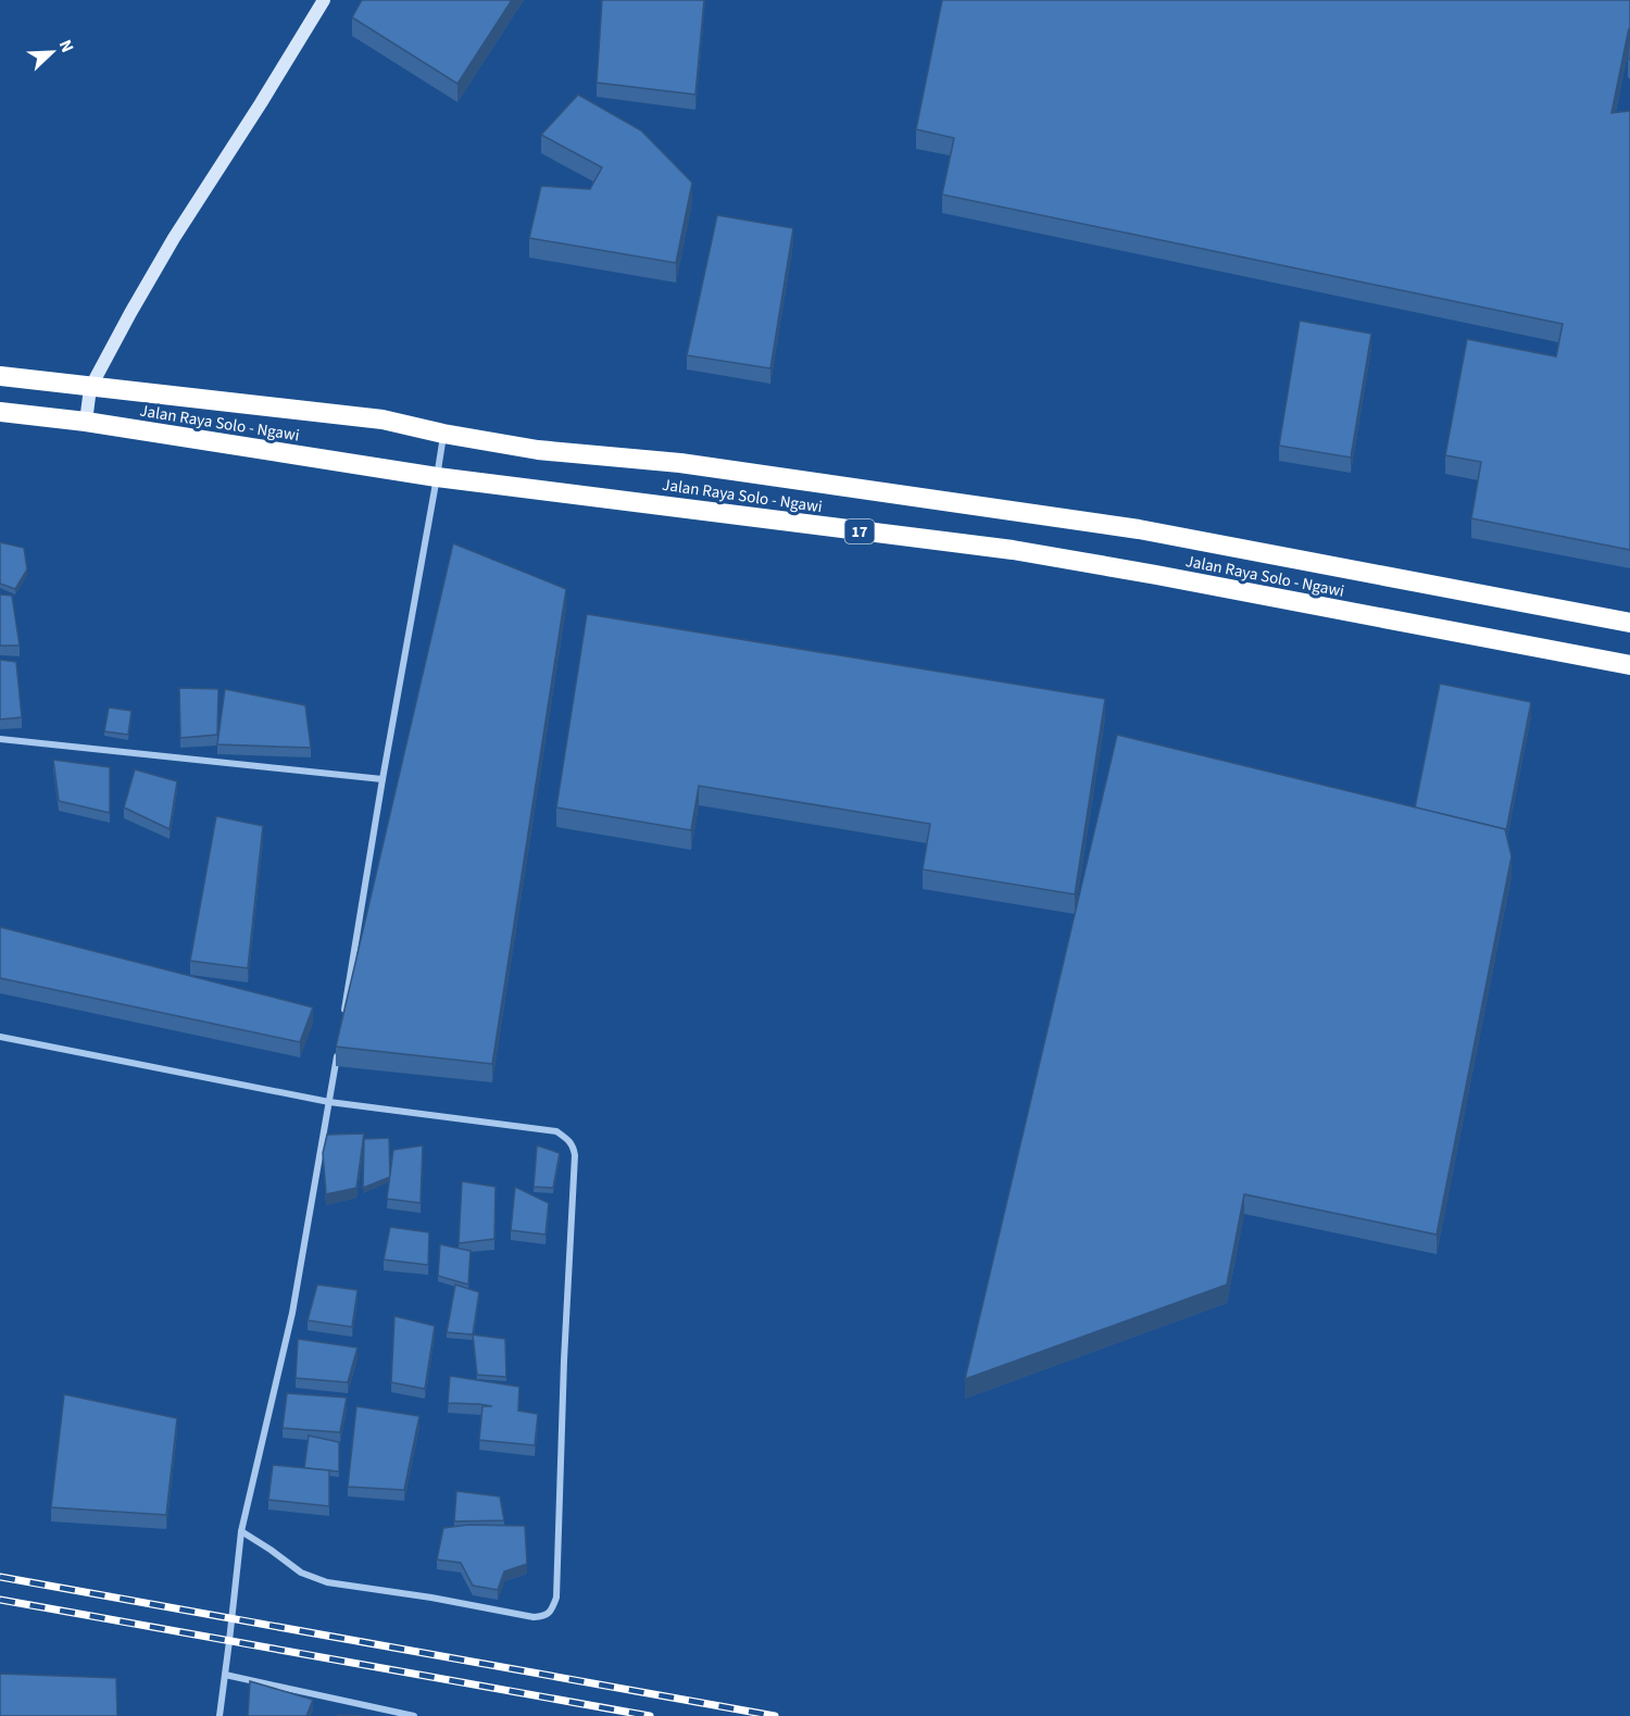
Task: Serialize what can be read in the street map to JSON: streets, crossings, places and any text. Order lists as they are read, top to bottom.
{
  "streets": {
    "highway": ["Jalan Raya Solo - Ngawi", "17"]
  },
  "north": "top right"
}
